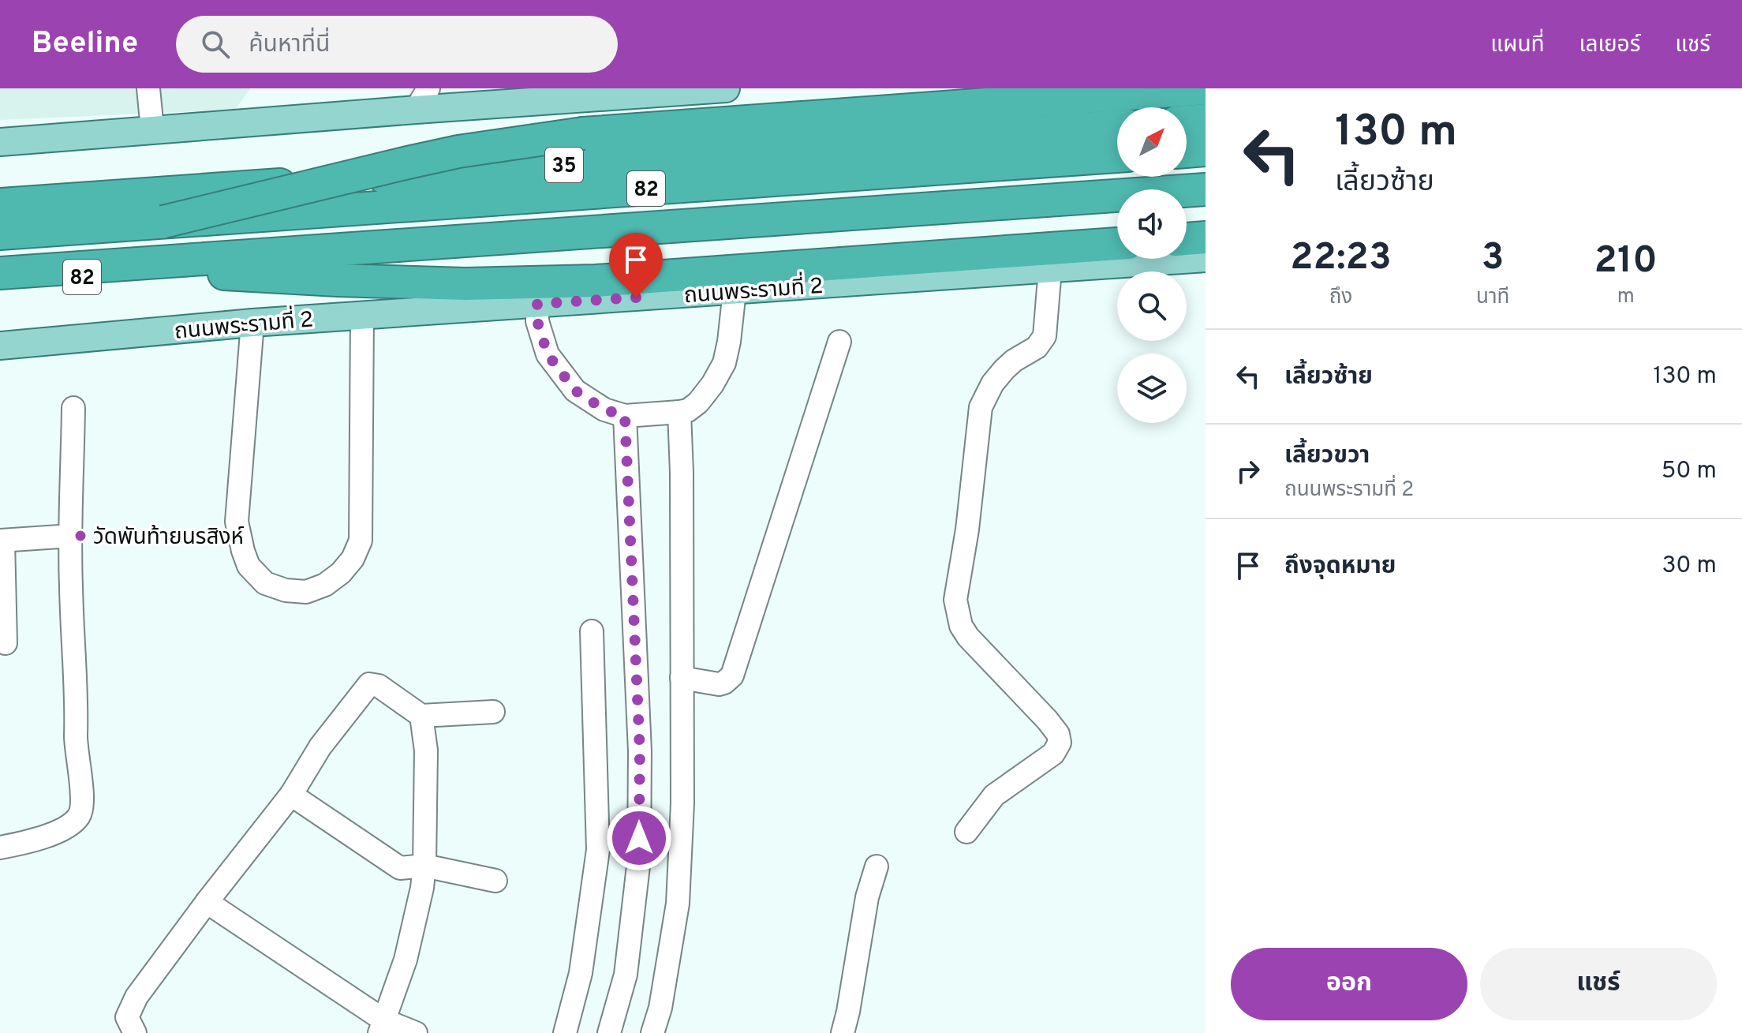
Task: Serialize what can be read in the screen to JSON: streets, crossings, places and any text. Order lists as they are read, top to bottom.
{
  "streets": {
    "highway": ["35", "82"],
    "main road": ["ถนนพระรามที่ 2"]
  },
  "places": ["วัดพันท้ายนรสิงห์"],
  "north": "top right",
  "page": {
    "header": "Beeline",
    "search": "ค้นหาที่นี่",
    "nav": ["แผนที่", "เลเยอร์", "แชร์"],
    "turn": ["130 m", "เลี้ยวซ้าย"],
    "eta": [
      "22:23",
      "ถึง",
      "3",
      "นาที",
      "210",
      "m"
    ],
    "list": [
      {
        "name": "เลี้ยวซ้าย",
        "value": "130 m"
      },
      {
        "name": "เลี้ยวขวา",
        "note": "ถนนพระรามที่ 2",
        "value": "50 m"
      },
      {
        "name": "ถึงจุดหมาย",
        "value": "30 m"
      }
    ],
    "buttons": ["ออก", "แชร์"]
  }
}
